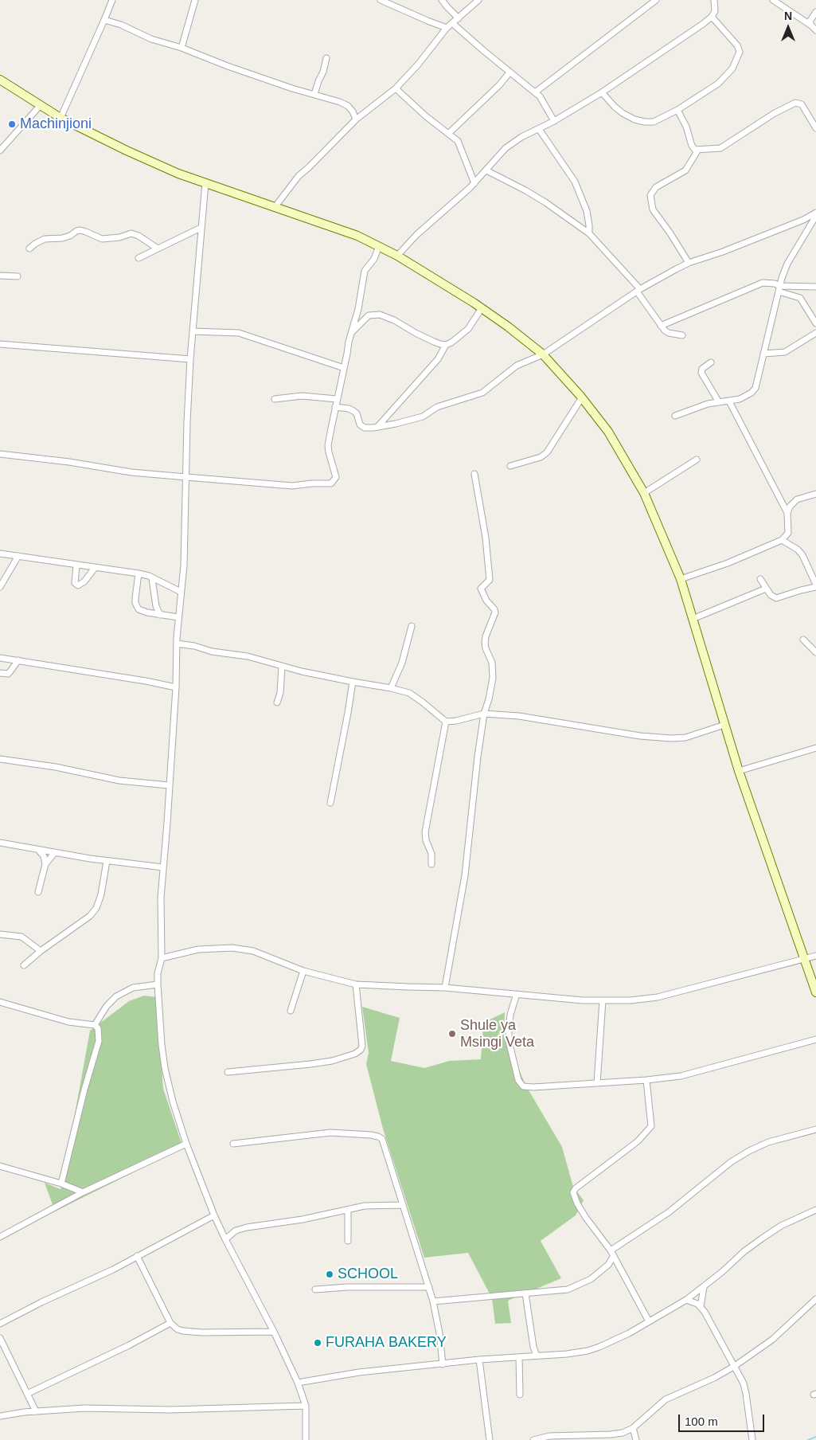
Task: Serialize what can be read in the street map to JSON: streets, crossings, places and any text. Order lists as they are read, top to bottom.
{
  "places": [
    "Machinjioni",
    "Shule ya Msingi Veta",
    "SCHOOL",
    "FURAHA BAKERY"
  ],
  "scale_bar": "100 m",
  "north": "top"
}
